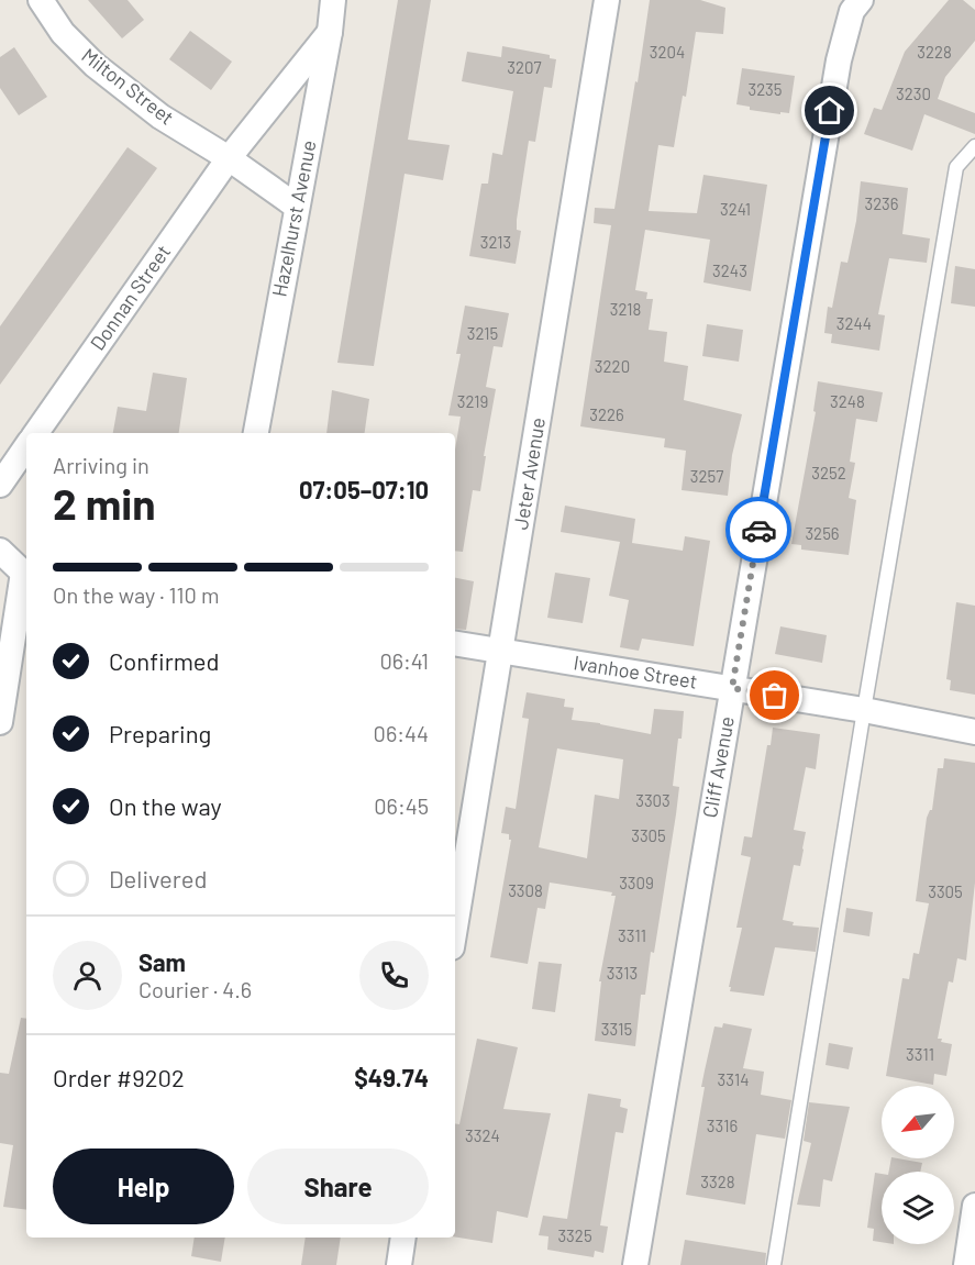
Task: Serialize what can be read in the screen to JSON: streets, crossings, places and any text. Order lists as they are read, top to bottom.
{
  "streets": {
    "street": [
      "Milton Street",
      "Hazelhurst Avenue",
      "Donnan Street",
      "Jeter Avenue",
      "Ivanhoe Street",
      "Cliff Avenue"
    ]
  },
  "crossings": [
    ["Milton Street", "Hazelhurst Avenue"],
    ["Milton Street", "Donnan Street"],
    ["Jeter Avenue", "Ivanhoe Street"],
    ["Ivanhoe Street", "Cliff Avenue"]
  ],
  "house_numbers": [
    "3204",
    "3228",
    "3207",
    "3235",
    "3230",
    "3236",
    "3241",
    "3213",
    "3243",
    "3218",
    "3244",
    "3215",
    "3220",
    "3219",
    "3248",
    "3226",
    "3252",
    "3257",
    "3256",
    "3303",
    "3305",
    "3309",
    "3308",
    "3305",
    "3311",
    "3313",
    "3315",
    "3311",
    "3314",
    "3316",
    "3324",
    "3328",
    "3325"
  ],
  "north": "bottom left",
  "page": {
    "heading": ["2 min", "Arriving in", "07:05–07:10"],
    "panel": [
      "Sam",
      "Courier · 4.6",
      "Order #9202",
      "$49.74"
    ],
    "bar": "On the way · 110 m",
    "list": [
      ["Confirmed", "06:41"],
      ["Preparing", "06:44"],
      ["On the way", "06:45"],
      "Delivered"
    ],
    "buttons": ["Help", "Share"]
  }
}
